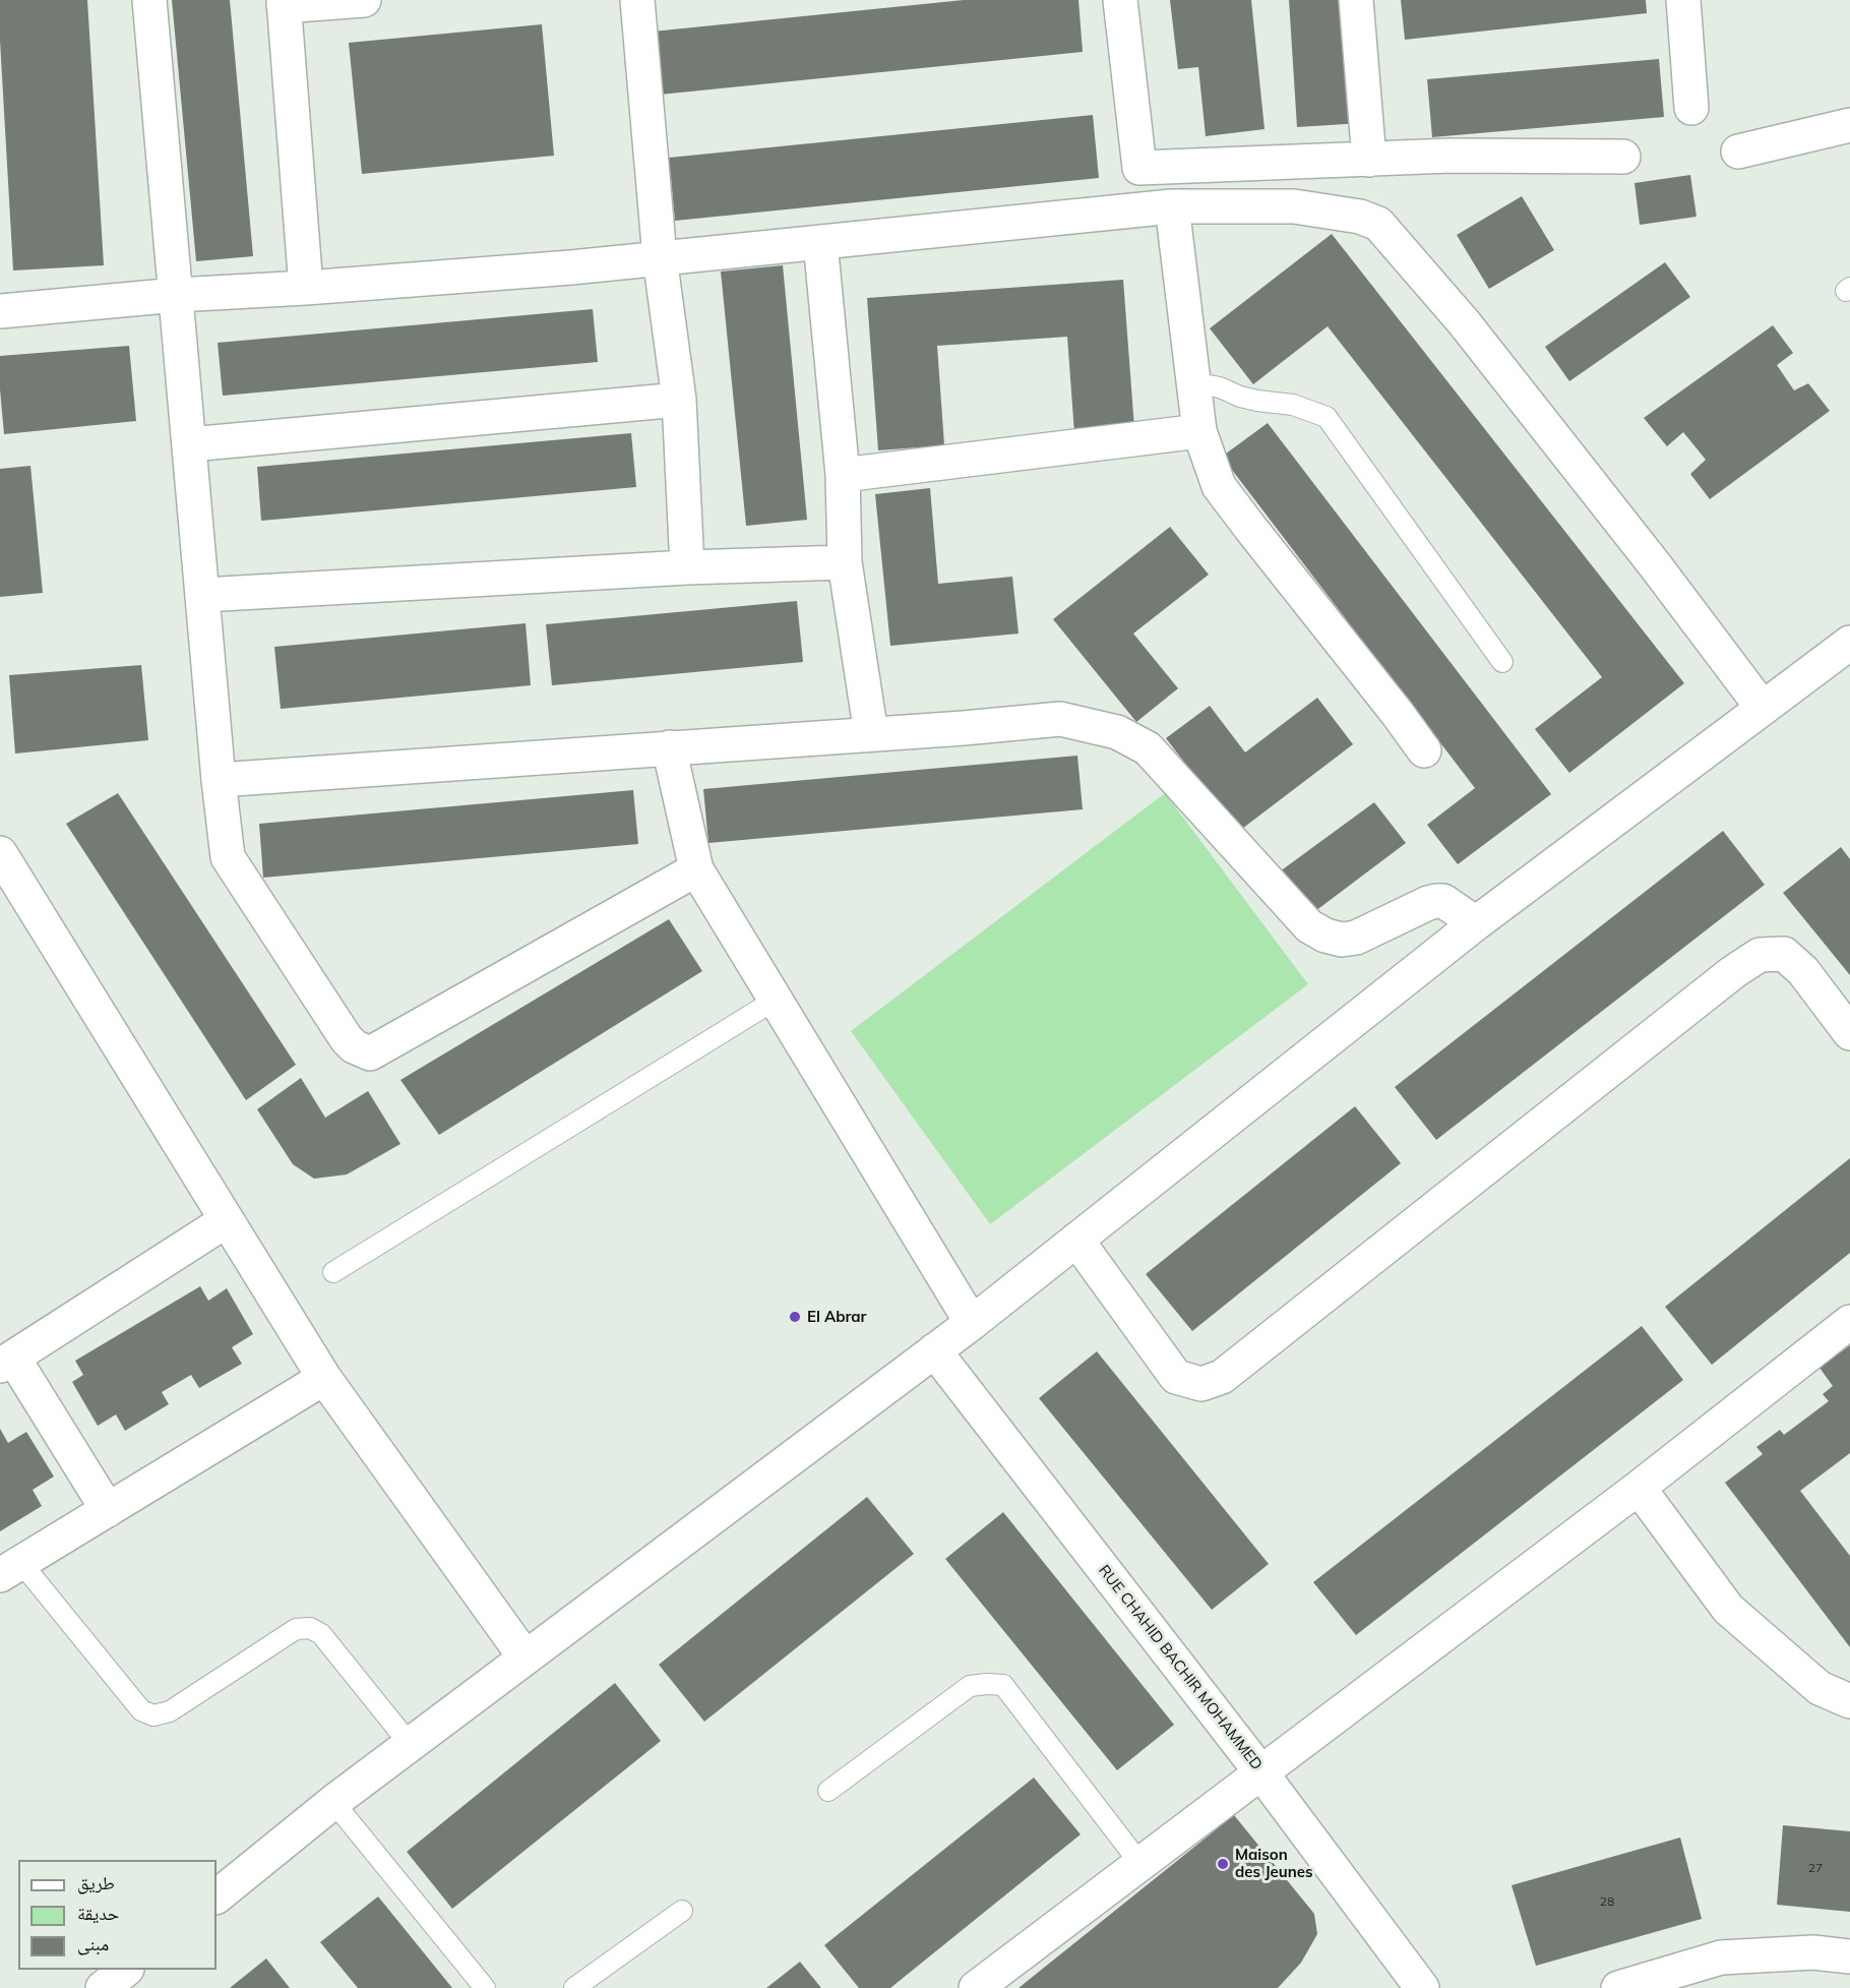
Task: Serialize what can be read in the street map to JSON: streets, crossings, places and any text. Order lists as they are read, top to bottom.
{
  "streets": {
    "street": ["RUE CHAHID BACHIR MOHAMMED"]
  },
  "places": ["El Abrar", "Maison des Jeunes"],
  "house_numbers": ["27", "28"],
  "legend": ["طريق", "حديقة", "مبنى"]
}
